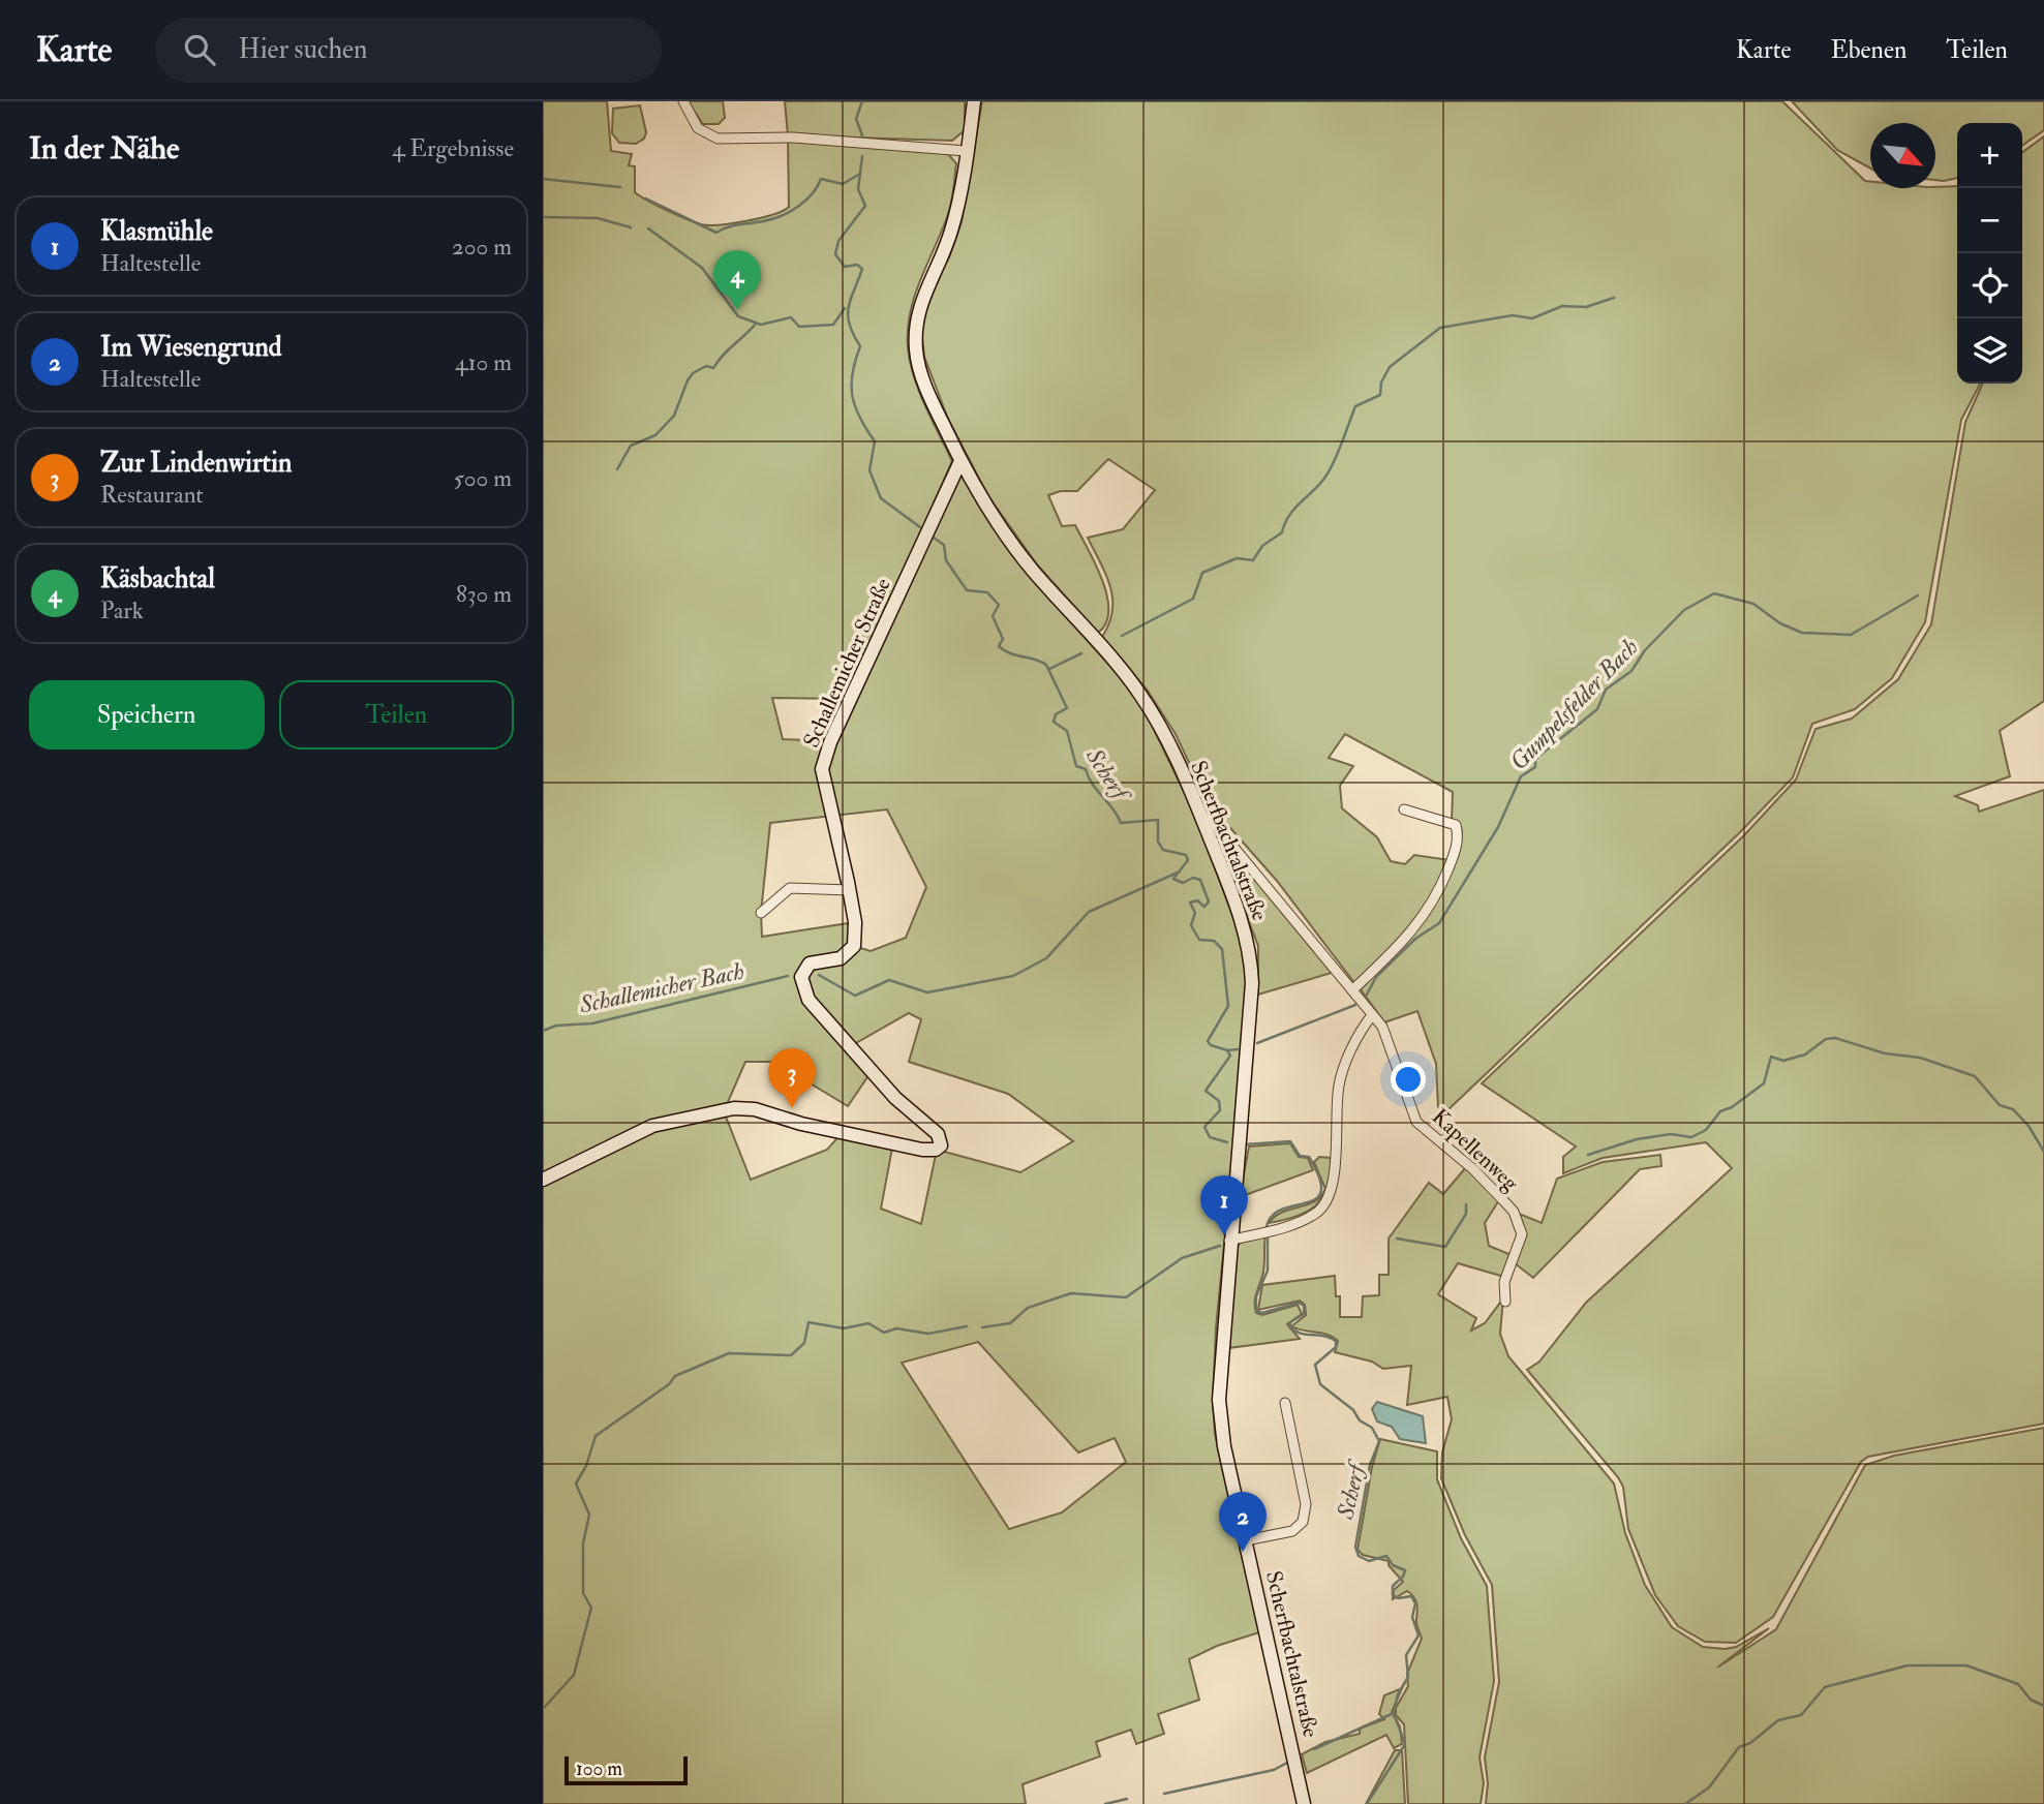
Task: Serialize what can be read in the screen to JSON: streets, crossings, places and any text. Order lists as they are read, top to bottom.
{
  "streets": {
    "main road": ["Schallemicher Straße", "Scherfbachtalstraße"],
    "street": ["Kapellenweg"]
  },
  "crossings": [
    ["Schallemicher Straße", "Scherfbachtalstraße"],
    ["Scherfbachtalstraße", "Kapellenweg"]
  ],
  "water": ["Gumpelsfelder Bach", "Scherf", "Schallemicher Bach"],
  "scale_bar": "100 m",
  "north": "bottom right",
  "page": {
    "header": "Karte",
    "search": "Hier suchen",
    "nav": ["Karte", "Ebenen", "Teilen"],
    "heading": ["In der Nähe", "4 Ergebnisse"],
    "map_buttons": ["+", "−"],
    "list": [
      {
        "mark": "1",
        "name": "Klasmühle",
        "note": "Haltestelle",
        "value": "200 m"
      },
      {
        "mark": "2",
        "name": "Im Wiesengrund",
        "note": "Haltestelle",
        "value": "410 m"
      },
      {
        "mark": "3",
        "name": "Zur Lindenwirtin",
        "note": "Restaurant",
        "value": "500 m"
      },
      {
        "mark": "4",
        "name": "Käsbachtal",
        "note": "Park",
        "value": "830 m"
      }
    ],
    "pins": [
      "4",
      "3",
      "1",
      "2"
    ],
    "buttons": ["Speichern", "Teilen"],
    "scale": "100 m"
  }
}
